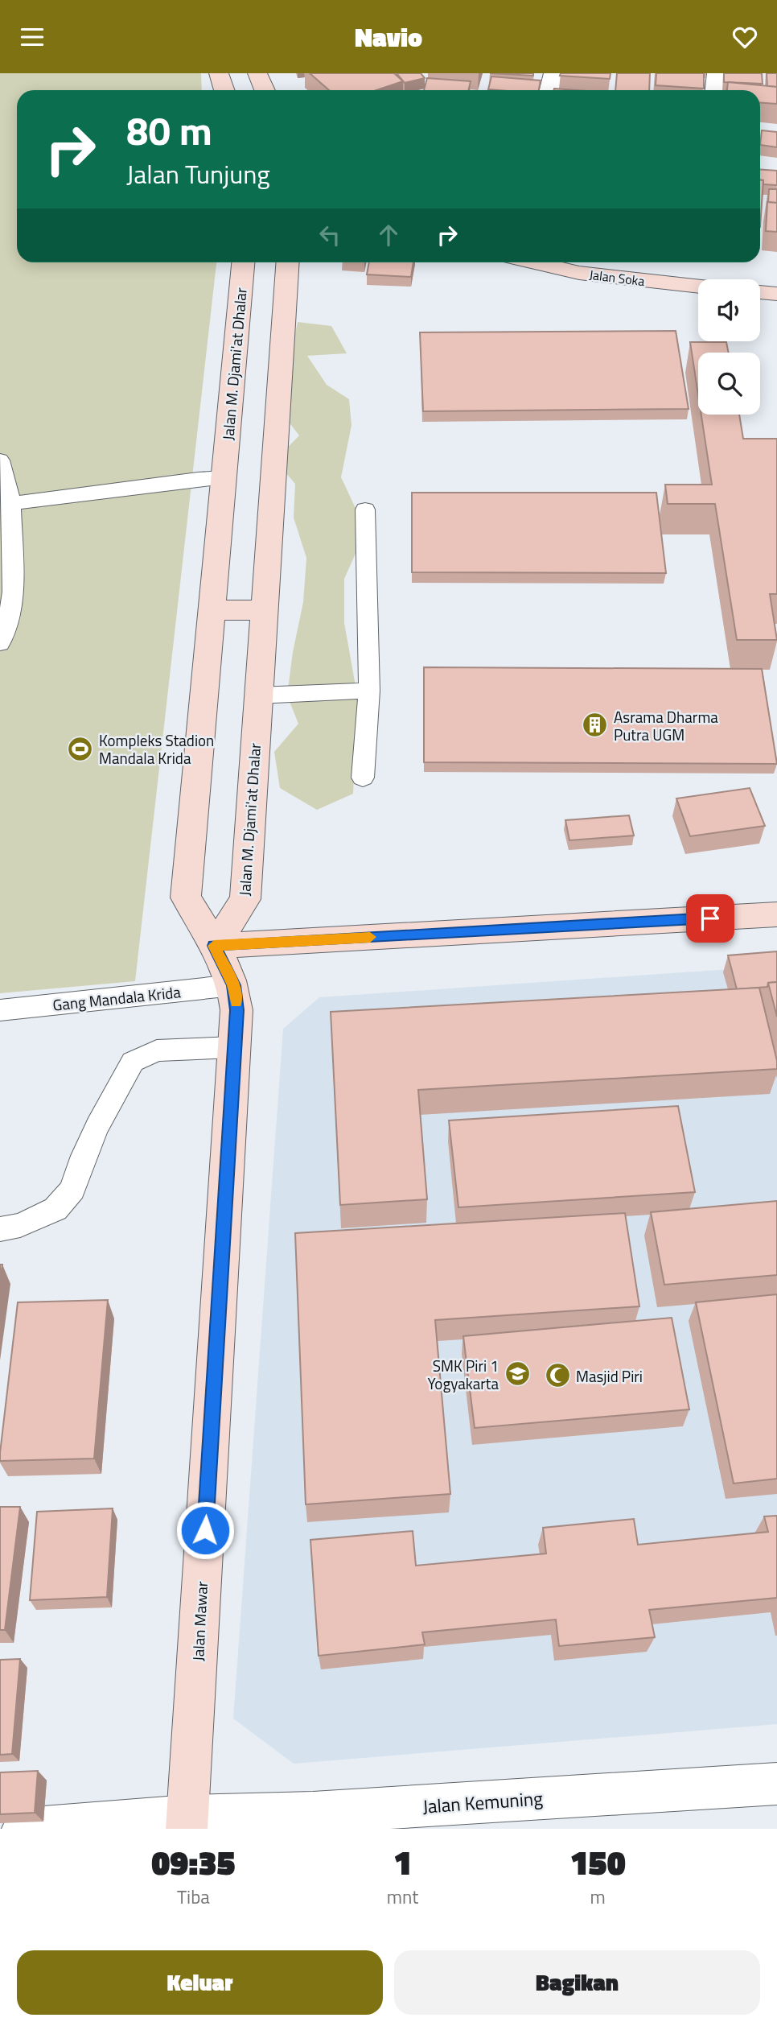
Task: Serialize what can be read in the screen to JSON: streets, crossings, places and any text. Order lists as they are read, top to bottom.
{
  "streets": {
    "street": [
      "Jalan Soka",
      "Jalan M. Djami'at Dhalar",
      "Jalan Mawar",
      "Jalan Kemuning"
    ],
    "lane": ["Gang Mandala Krida"]
  },
  "crossings": [
    ["Jalan M. Djami'at Dhalar", "Jalan Mawar"],
    ["Gang Mandala Krida", "Jalan Mawar"],
    ["Jalan Mawar", "Jalan Kemuning"]
  ],
  "places": {
    "building": ["Asrama Dharma Putra UGM"],
    "sports": ["Kompleks Stadion Mandala Krida"],
    "school or university": ["SMK Piri 1 Yogyakarta"],
    "mosque": ["Masjid Piri"]
  },
  "page": {
    "header": "Navio",
    "turn": ["80 m", "Jalan Tunjung"],
    "eta": [
      "09:35",
      "Tiba",
      "1",
      "mnt",
      "150",
      "m"
    ],
    "buttons": ["Keluar", "Bagikan"]
  }
}
